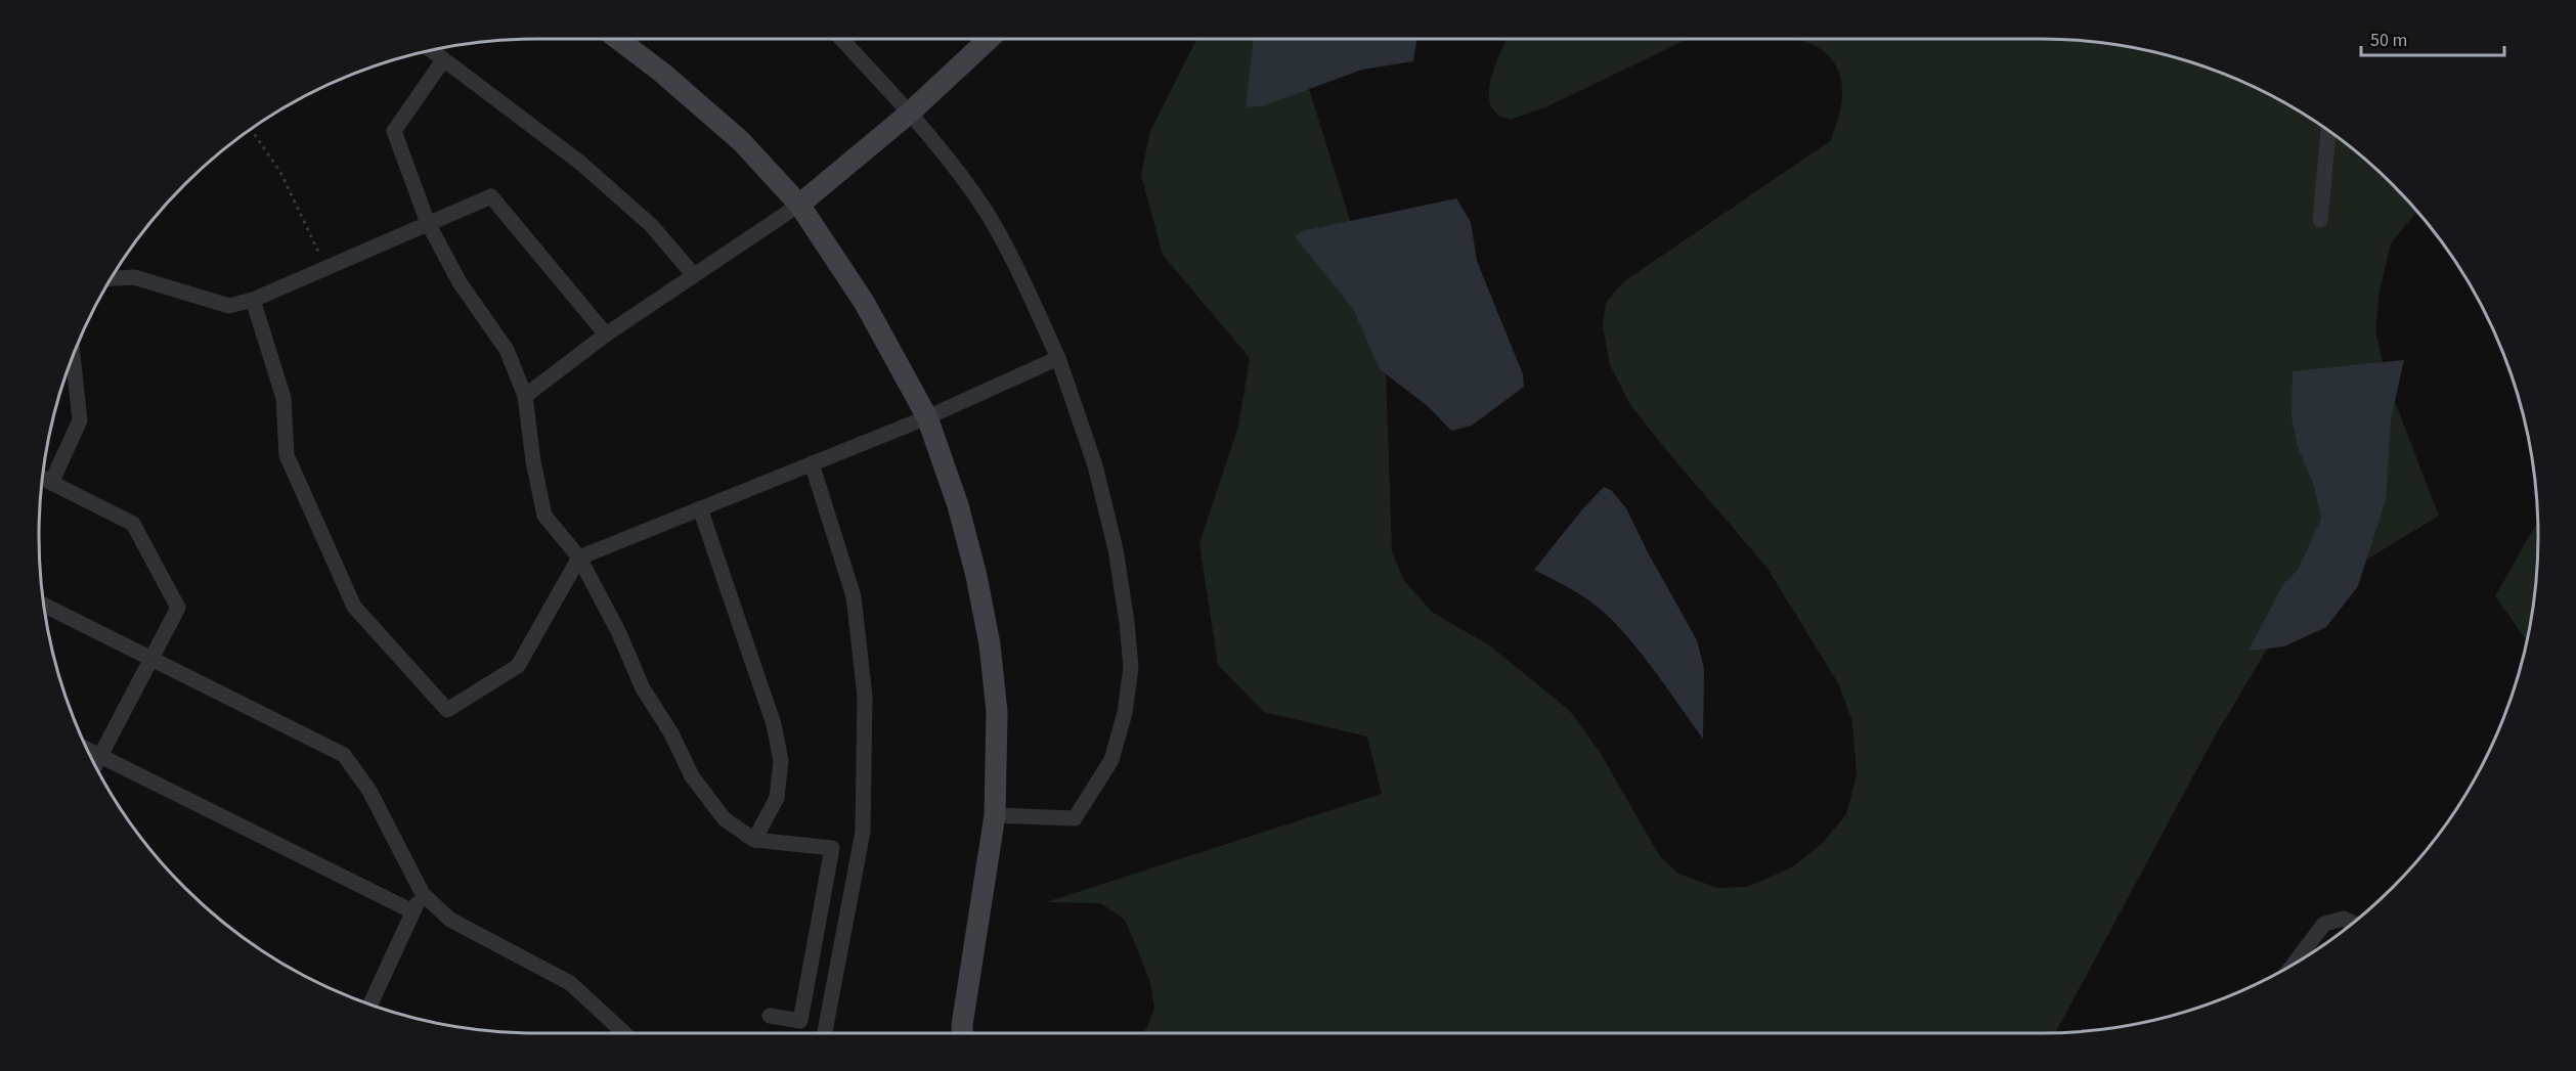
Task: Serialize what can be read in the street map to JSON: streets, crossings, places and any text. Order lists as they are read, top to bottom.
{
  "scale_bar": "50 m"
}
